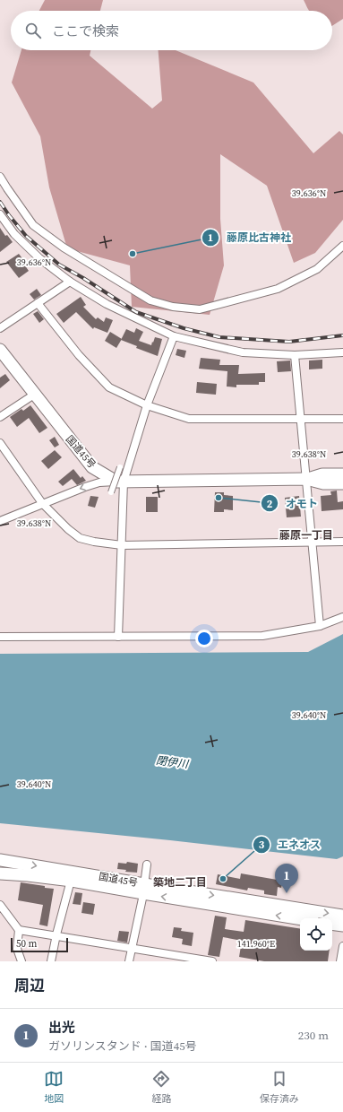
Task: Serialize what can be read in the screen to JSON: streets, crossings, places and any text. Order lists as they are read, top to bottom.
{
  "streets": {
    "highway": ["国道45号"]
  },
  "districts": ["藤原一丁目", "築地二丁目"],
  "water": ["閉伊川"],
  "places": ["藤原比古神社", "オモト", "エネオス"],
  "scale_bar": "50 m",
  "page": {
    "search": "ここで検索",
    "pins": "1",
    "scale": "50 m",
    "heading": "周辺",
    "list": [
      {
        "mark": "1",
        "name": "出光",
        "note": "ガソリンスタンド · 国道45号",
        "value": "230 m"
      }
    ],
    "nav": ["地図", "経路", "保存済み"]
  },
  "coordinates": [
    "39.636°N",
    "39.638°N",
    "39.640°N",
    "141.960°E"
  ]
}
